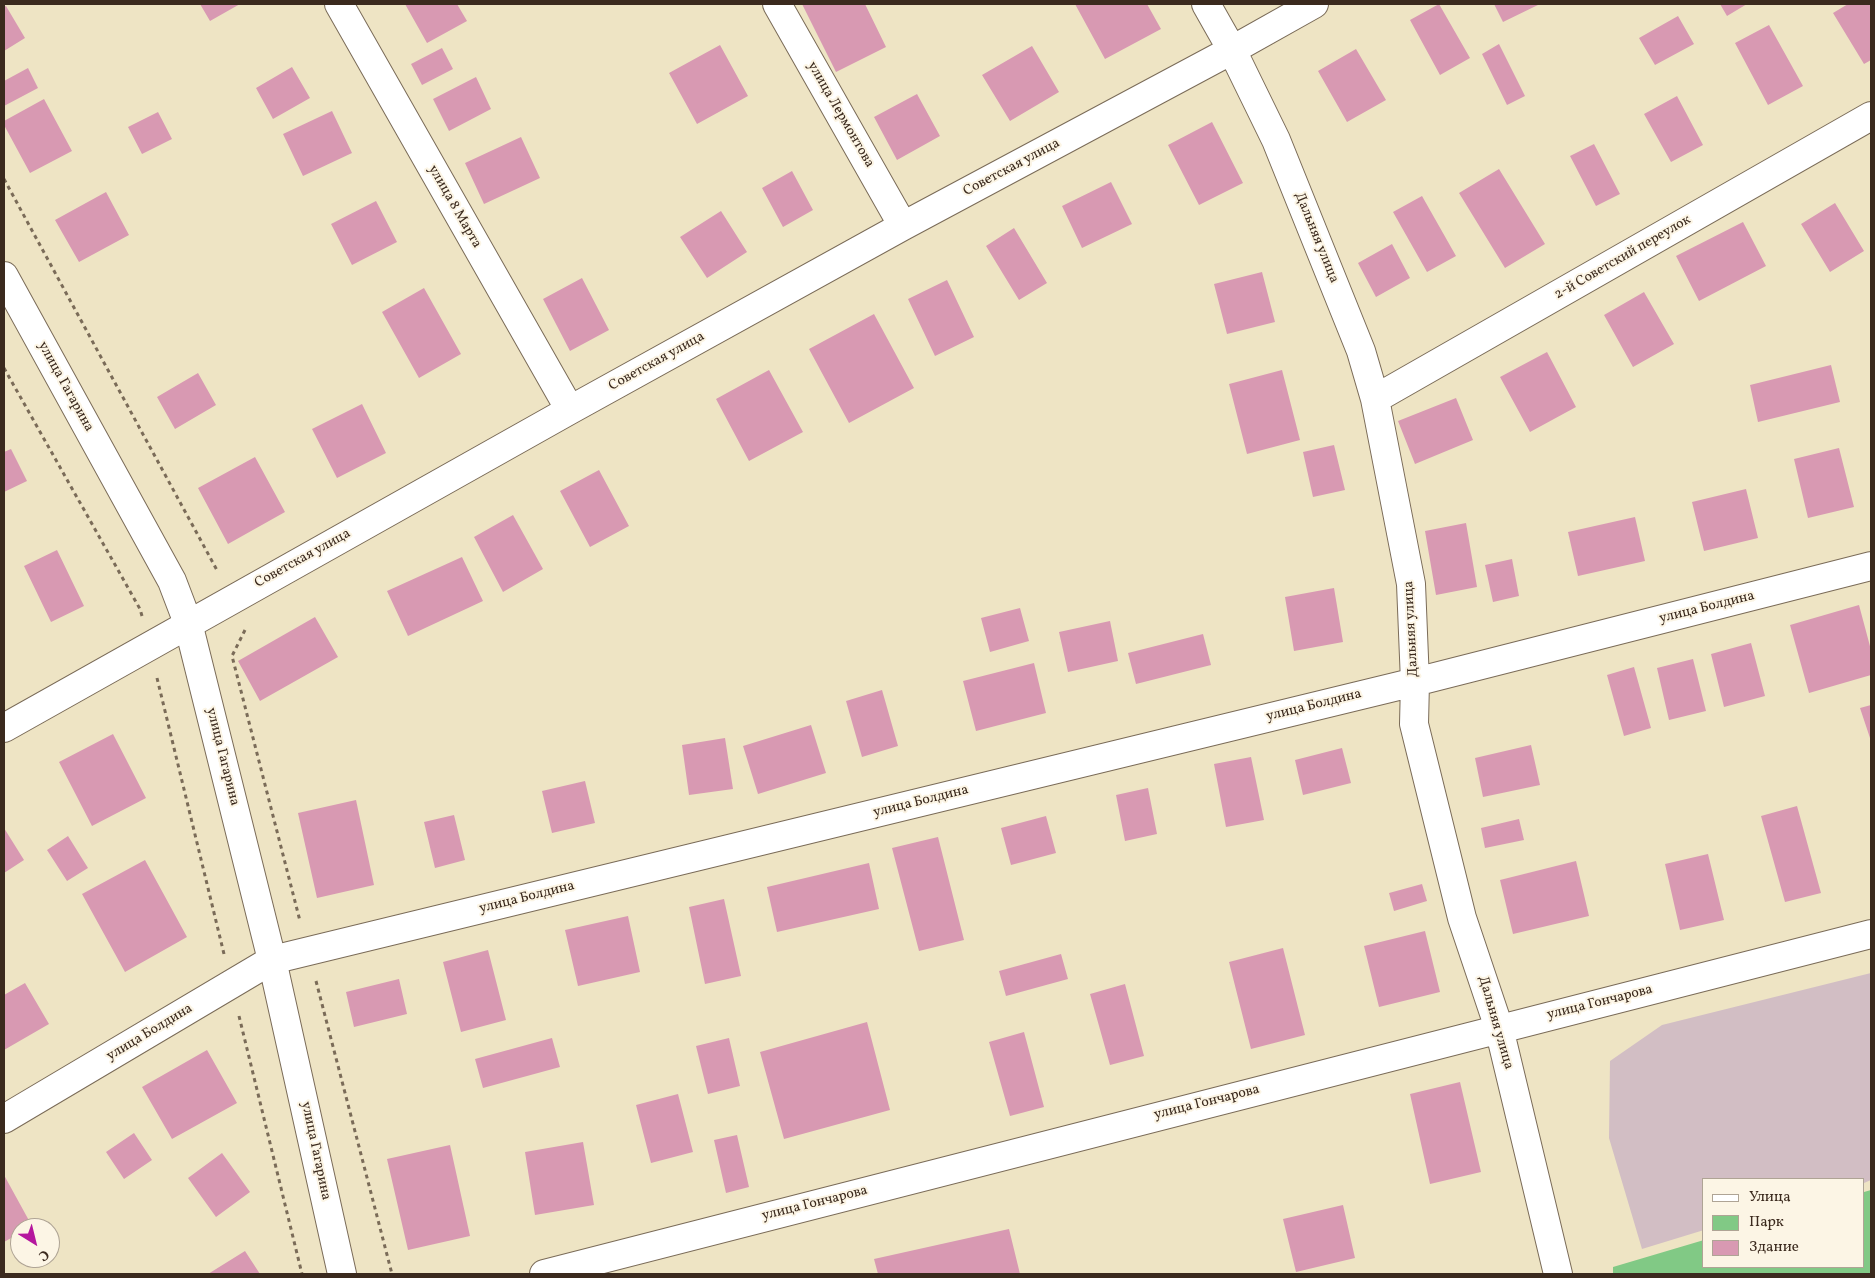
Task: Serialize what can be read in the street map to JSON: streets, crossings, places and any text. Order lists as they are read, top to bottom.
{
  "streets": {
    "street": [
      "улица Лермонтова",
      "Советская улица",
      "улица 8 Марта",
      "Дальняя улица",
      "2-й Советский переулок",
      "улица Гагарина",
      "улица Болдина",
      "улица Гончарова"
    ]
  },
  "crossings": [
    ["улица Лермонтова", "Советская улица"],
    ["Советская улица", "улица 8 Марта"],
    ["Советская улица", "Дальняя улица"],
    ["Советская улица", "улица Гагарина"],
    ["Дальняя улица", "2-й Советский переулок"],
    ["Дальняя улица", "улица Болдина"],
    ["Дальняя улица", "улица Гончарова"],
    ["улица Гагарина", "улица Болдина"]
  ],
  "legend": ["Улица", "Парк", "Здание"],
  "north": "bottom right"
}
